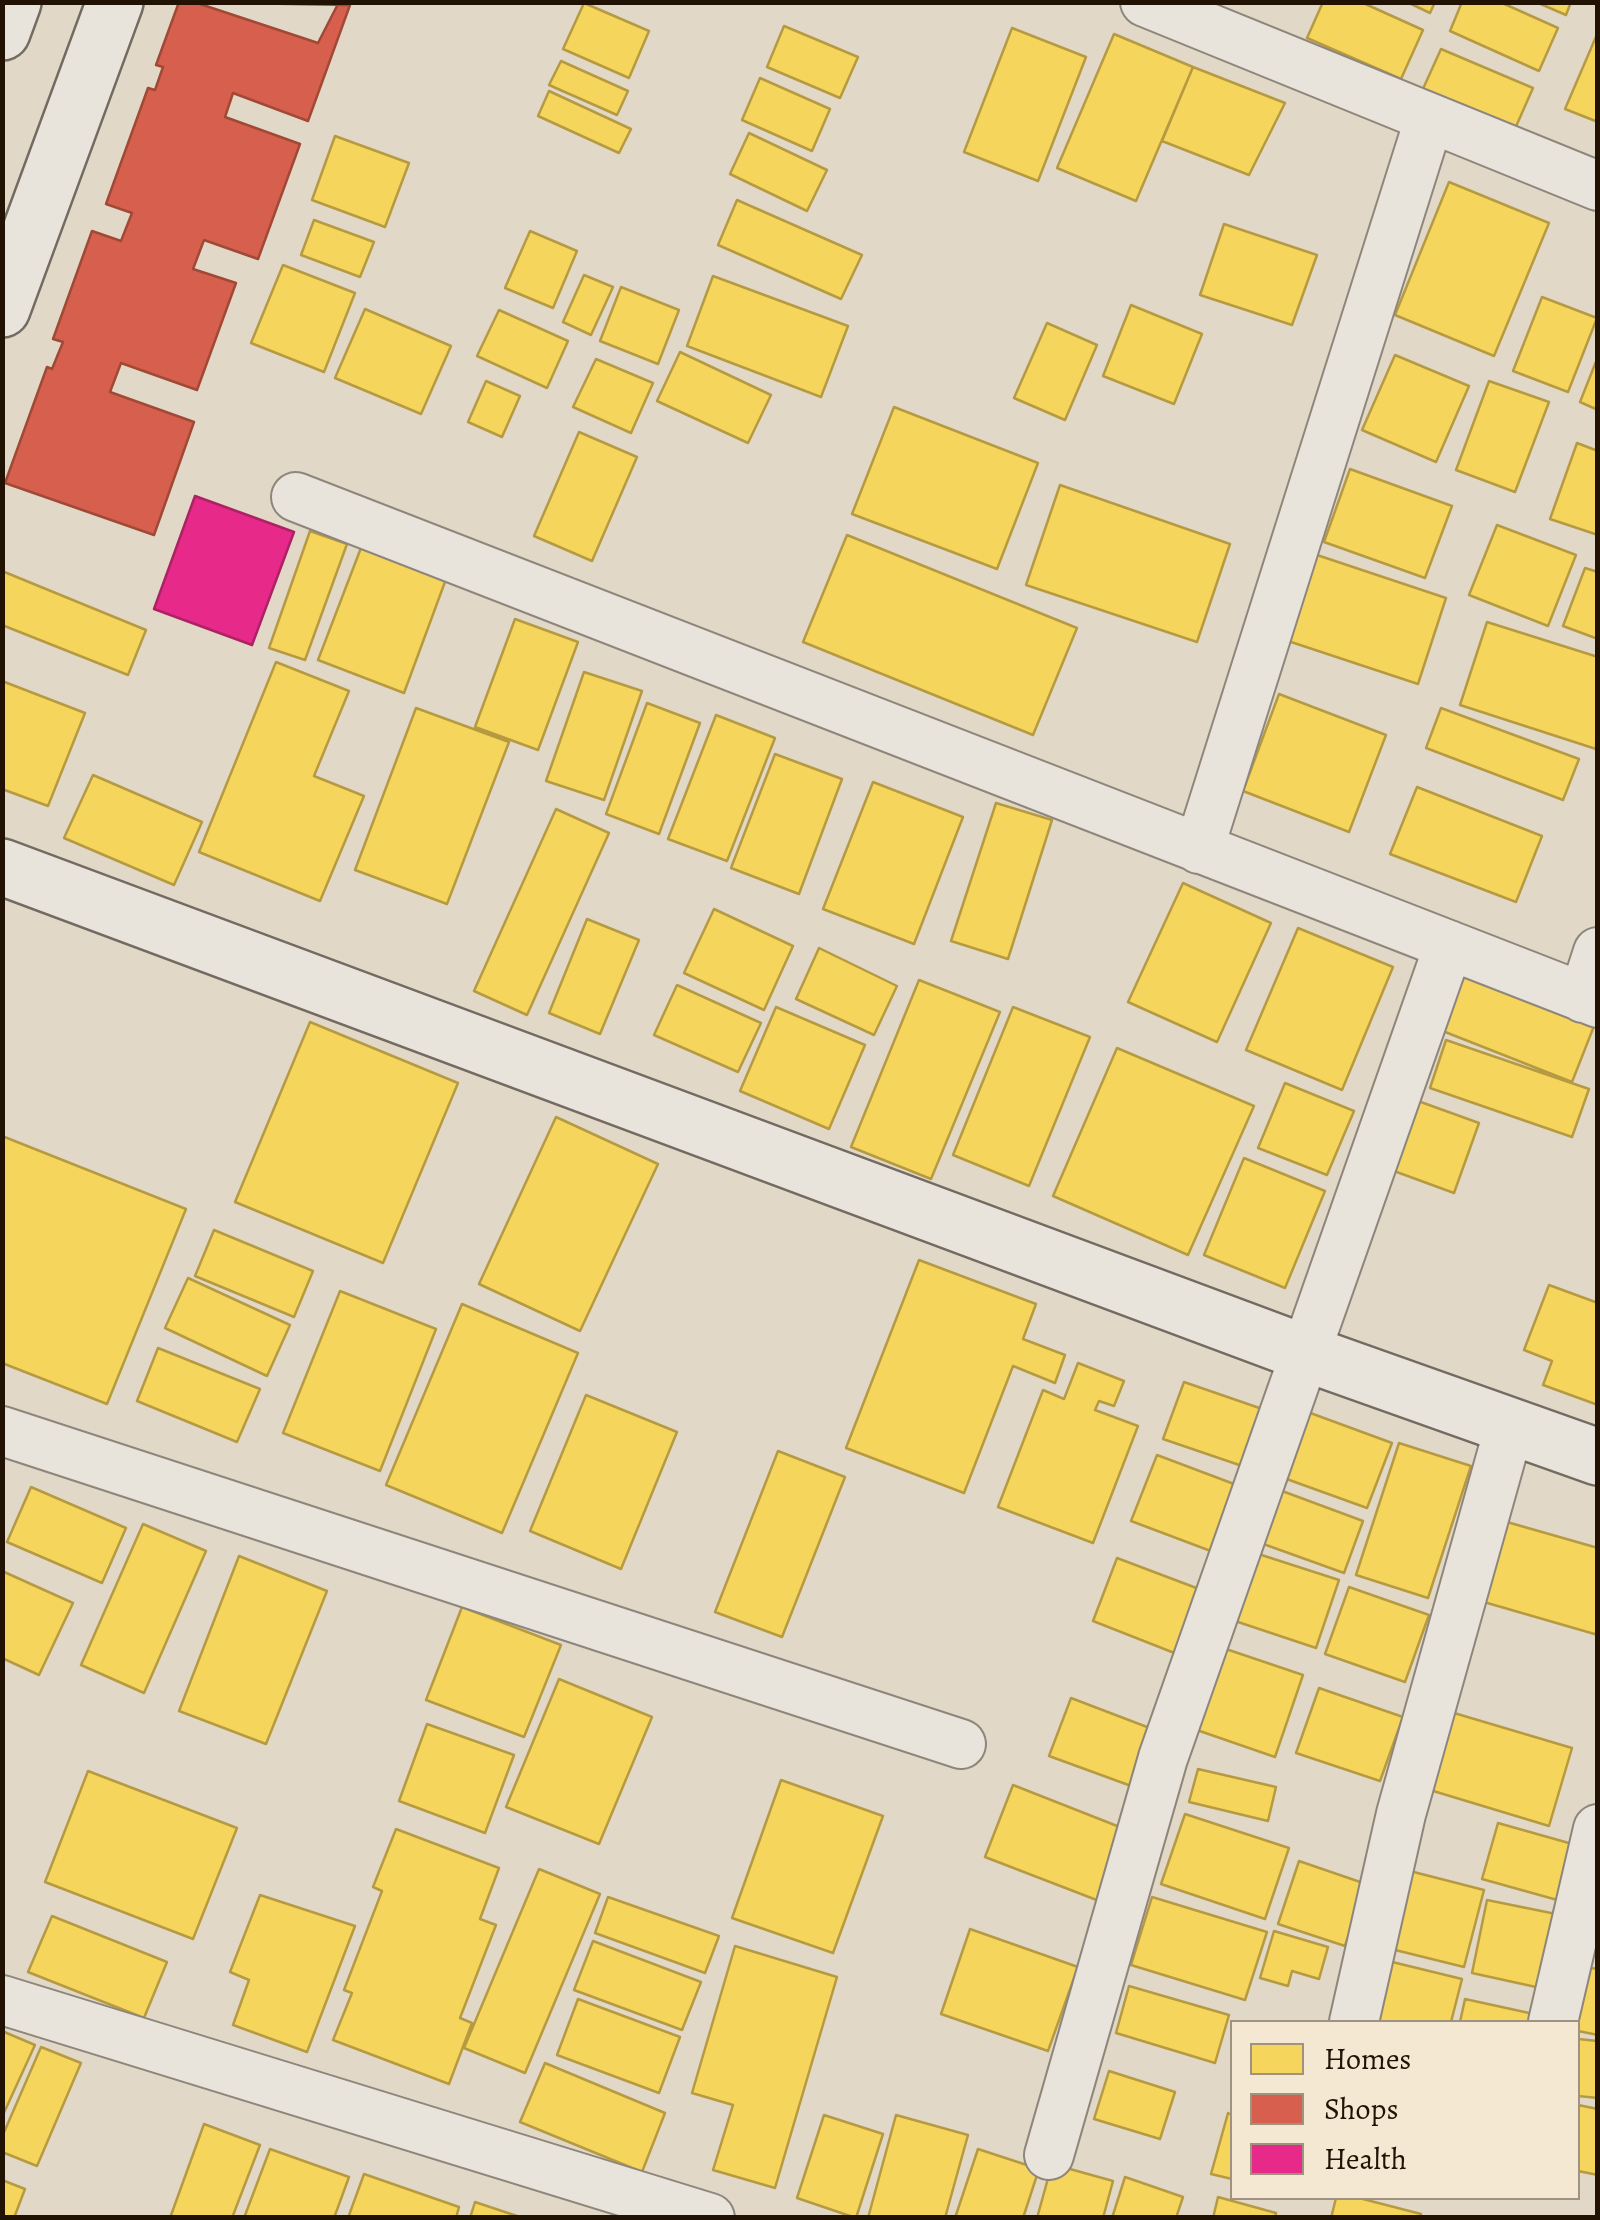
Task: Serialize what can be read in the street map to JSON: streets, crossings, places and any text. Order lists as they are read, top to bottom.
{
  "legend": ["Homes", "Shops", "Health"]
}
